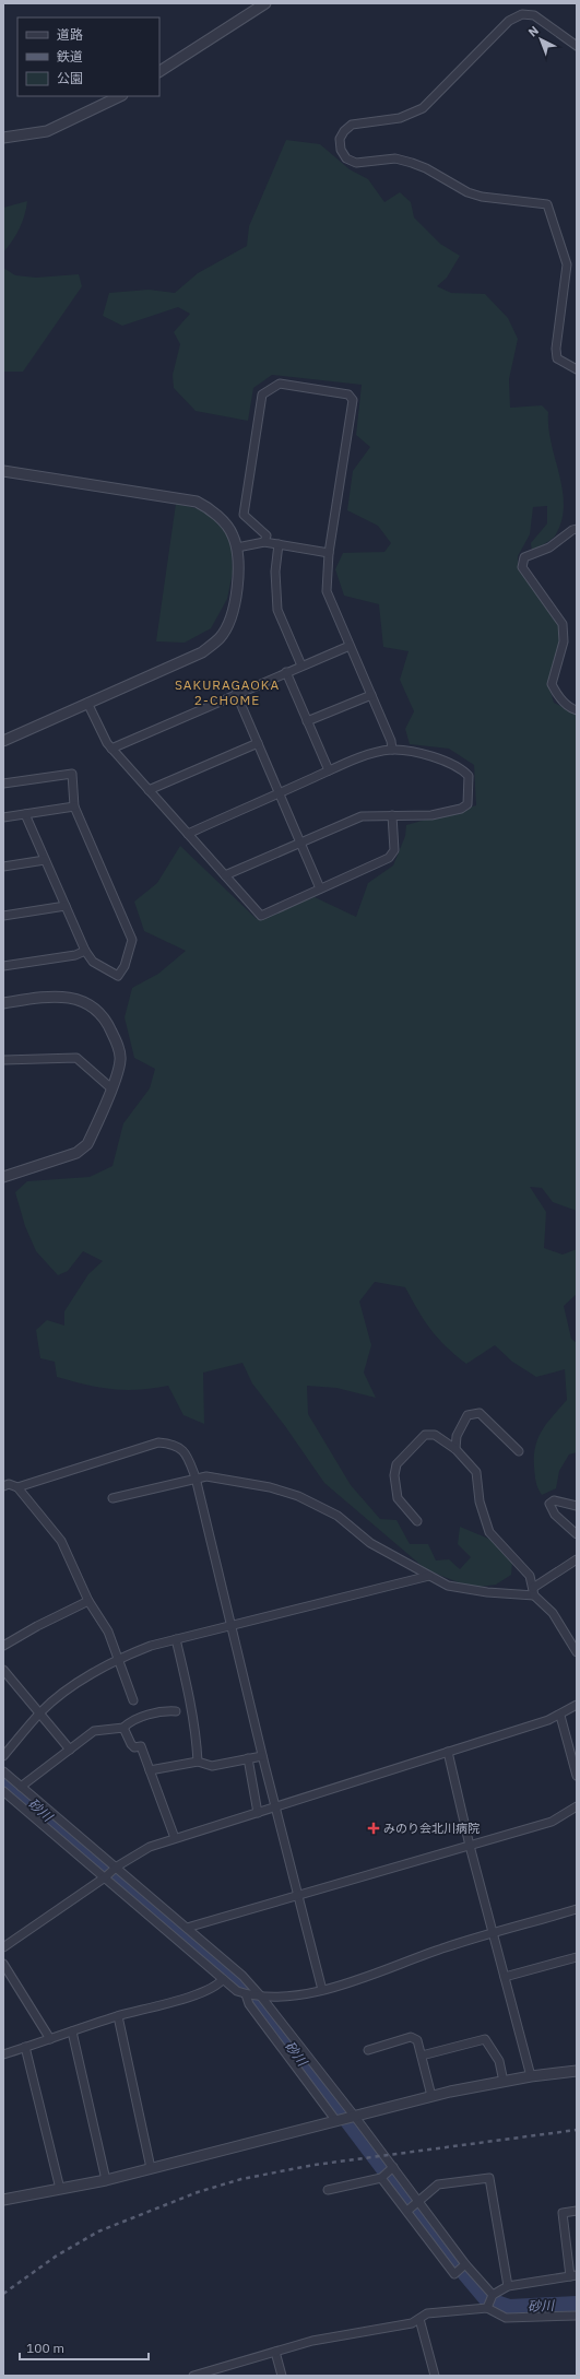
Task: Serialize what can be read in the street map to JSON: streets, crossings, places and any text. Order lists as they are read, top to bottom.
{
  "districts": ["SAKURAGAOKA 2-CHOME"],
  "water": ["砂川"],
  "places": {
    "health": ["みのり会北川病院"]
  },
  "legend": ["道路", "鉄道", "公園"],
  "scale_bar": "100 m",
  "north": "top left"
}
